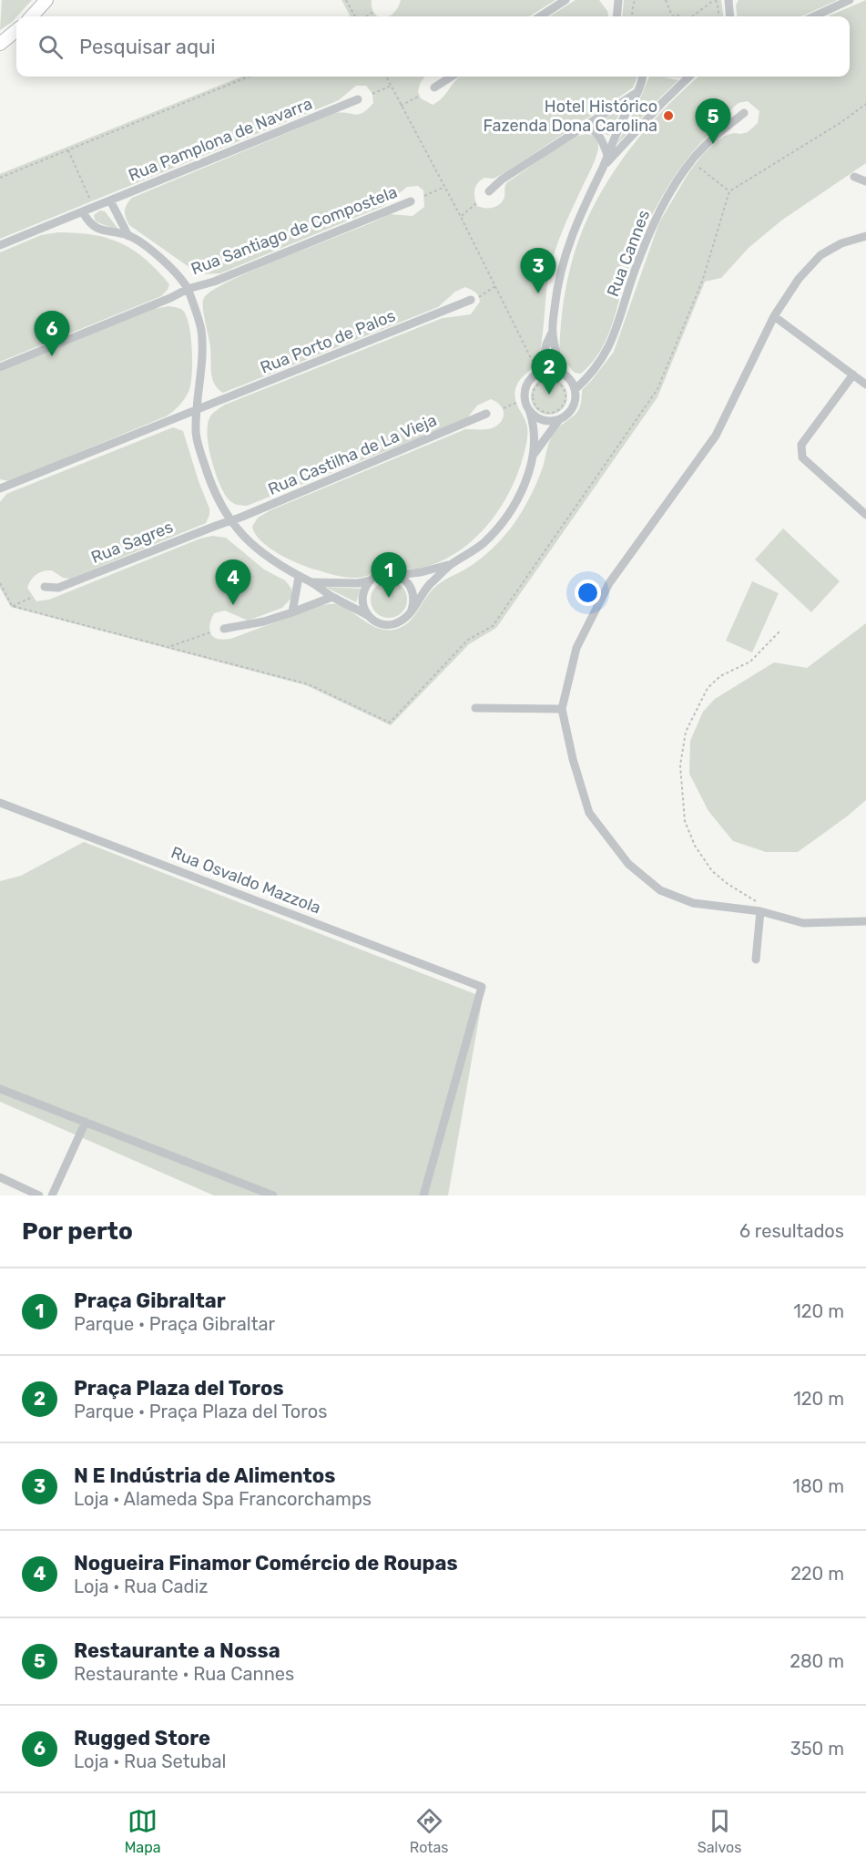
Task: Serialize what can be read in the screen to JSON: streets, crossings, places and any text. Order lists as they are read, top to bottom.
{
  "streets": {
    "street": [
      "Rua Pamplona de Navarra",
      "Rua Santiago de Compostela",
      "Rua Cannes",
      "Rua Porto de Palos",
      "Rua Castilha de La Vieja",
      "Rua Sagres",
      "Rua Osvaldo Mazzola"
    ]
  },
  "crossings": [
    ["Rua Castilha de La Vieja", "Rua Sagres"]
  ],
  "places": ["Hotel Histórico Fazenda Dona Carolina"],
  "page": {
    "search": "Pesquisar aqui",
    "pins": [
      "5",
      "3",
      "6",
      "2",
      "1",
      "4"
    ],
    "heading": ["Por perto", "6 resultados"],
    "list": [
      {
        "mark": "1",
        "name": "Praça Gibraltar",
        "note": "Parque · Praça Gibraltar",
        "value": "120 m"
      },
      {
        "mark": "2",
        "name": "Praça Plaza del Toros",
        "note": "Parque · Praça Plaza del Toros",
        "value": "120 m"
      },
      {
        "mark": "3",
        "name": "N E Indústria de Alimentos",
        "note": "Loja · Alameda Spa Francorchamps",
        "value": "180 m"
      },
      {
        "mark": "4",
        "name": "Nogueira Finamor Comércio de Roupas",
        "note": "Loja · Rua Cadiz",
        "value": "220 m"
      },
      {
        "mark": "5",
        "name": "Restaurante a Nossa",
        "note": "Restaurante · Rua Cannes",
        "value": "280 m"
      },
      {
        "mark": "6",
        "name": "Rugged Store",
        "note": "Loja · Rua Setubal",
        "value": "350 m"
      }
    ],
    "nav": ["Mapa", "Rotas", "Salvos"]
  }
}
